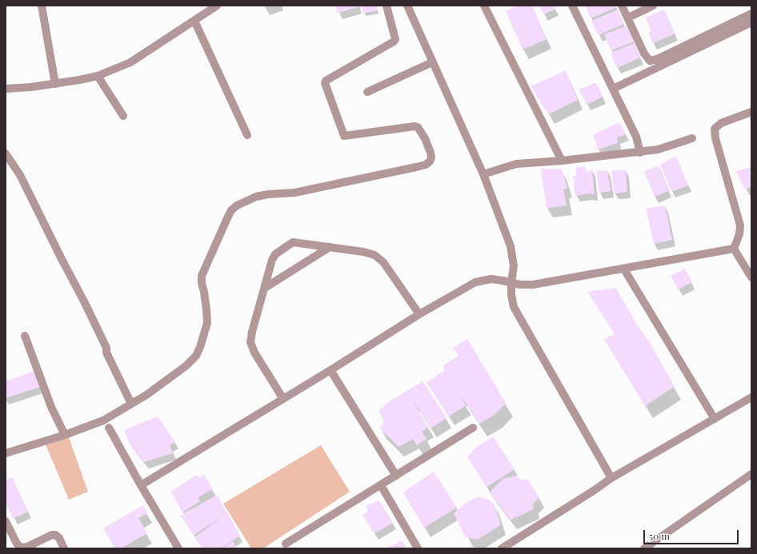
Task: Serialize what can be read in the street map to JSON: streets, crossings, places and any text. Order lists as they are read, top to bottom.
{
  "scale_bar": "50 m"
}
